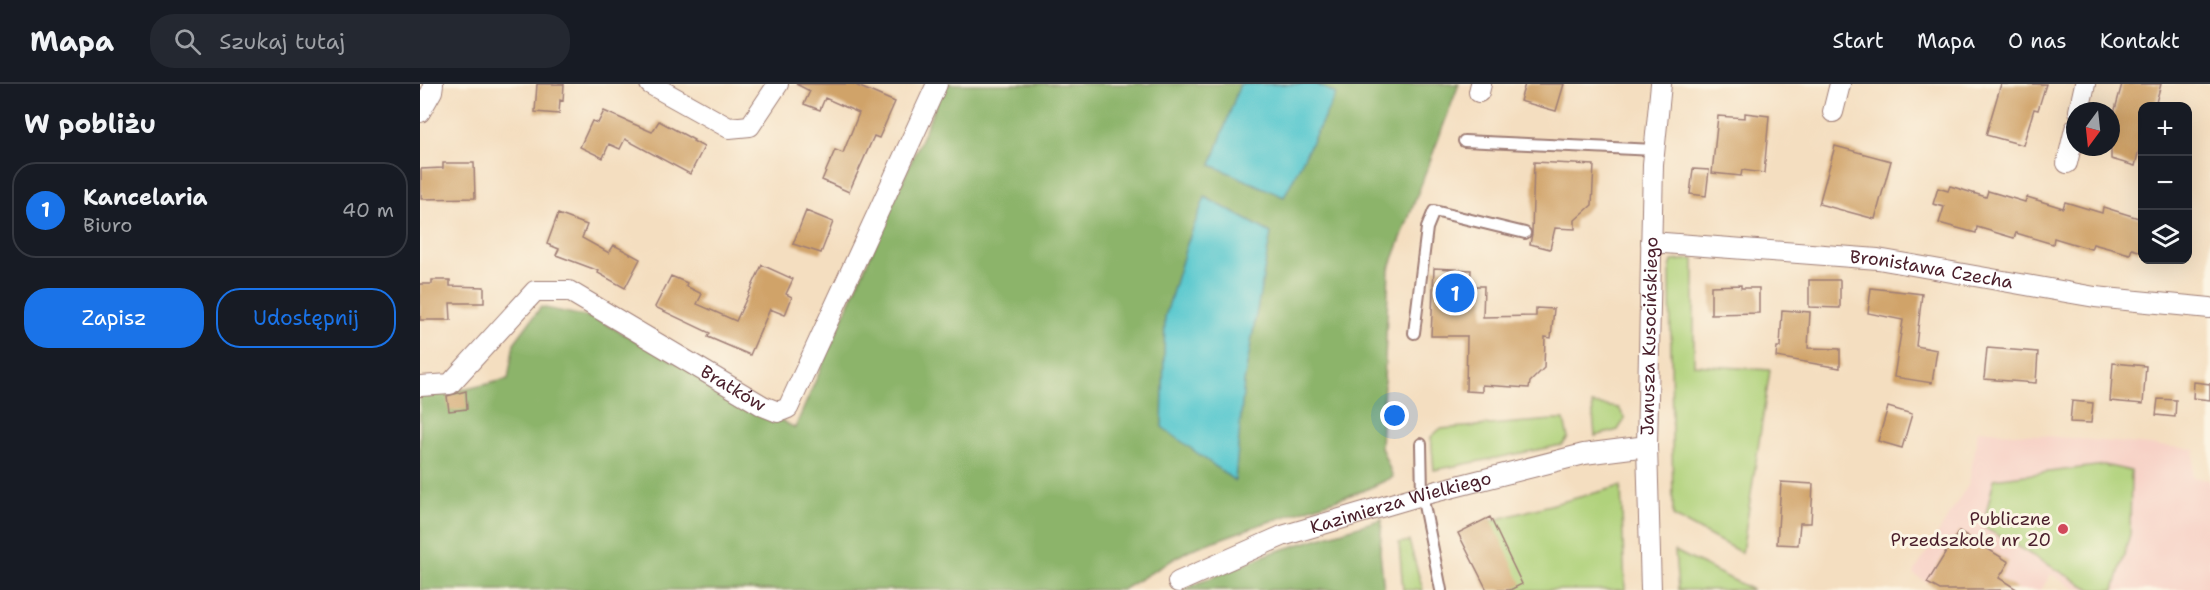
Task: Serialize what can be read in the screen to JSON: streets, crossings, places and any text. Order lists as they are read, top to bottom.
{
  "streets": {
    "street": [
      "Bronisława Czecha",
      "Janusza Kusocińskiego",
      "Bratków",
      "Kazimierza Wielkiego"
    ]
  },
  "crossings": [
    ["Bronisława Czecha", "Janusza Kusocińskiego"],
    ["Janusza Kusocińskiego", "Kazimierza Wielkiego"]
  ],
  "places": ["Publiczne Przedszkole nr 20"],
  "north": "bottom",
  "page": {
    "header": "Mapa",
    "search": "Szukaj tutaj",
    "nav": [
      "Start",
      "Mapa",
      "O nas",
      "Kontakt"
    ],
    "heading": "W pobliżu",
    "map_buttons": ["+", "−"],
    "list": [
      {
        "mark": "1",
        "name": "Kancelaria",
        "note": "Biuro",
        "value": "40 m"
      }
    ],
    "buttons": ["Zapisz", "Udostępnij"],
    "pins": "1"
  }
}
